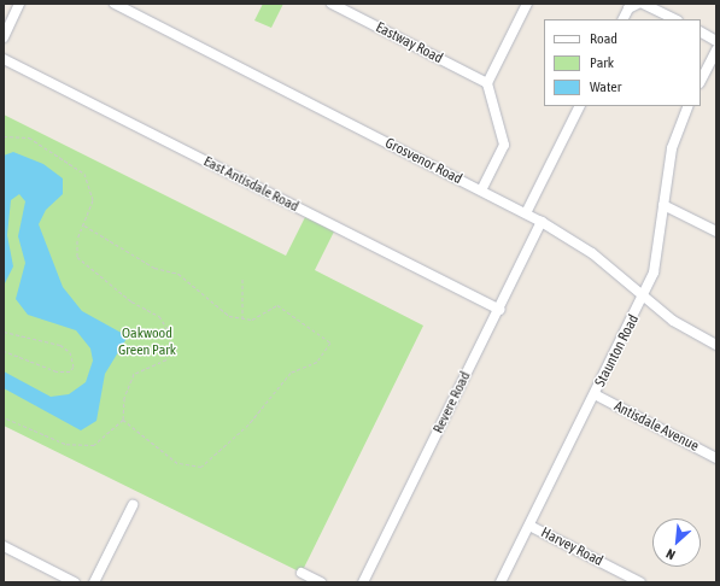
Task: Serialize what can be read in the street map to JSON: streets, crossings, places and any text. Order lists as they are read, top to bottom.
{
  "streets": {
    "street": [
      "Eastway Road",
      "Grosvenor Road",
      "East Antisdale Road",
      "Staunton Road",
      "Revere Road",
      "Antisdale Avenue",
      "Harvey Road"
    ]
  },
  "crossings": [
    ["Grosvenor Road", "Staunton Road"],
    ["Grosvenor Road", "Revere Road"],
    ["East Antisdale Road", "Revere Road"],
    ["Staunton Road", "Antisdale Avenue"],
    ["Staunton Road", "Harvey Road"]
  ],
  "parks": ["Oakwood Green Park"],
  "legend": ["Road", "Park", "Water"],
  "north": "bottom left"
}
